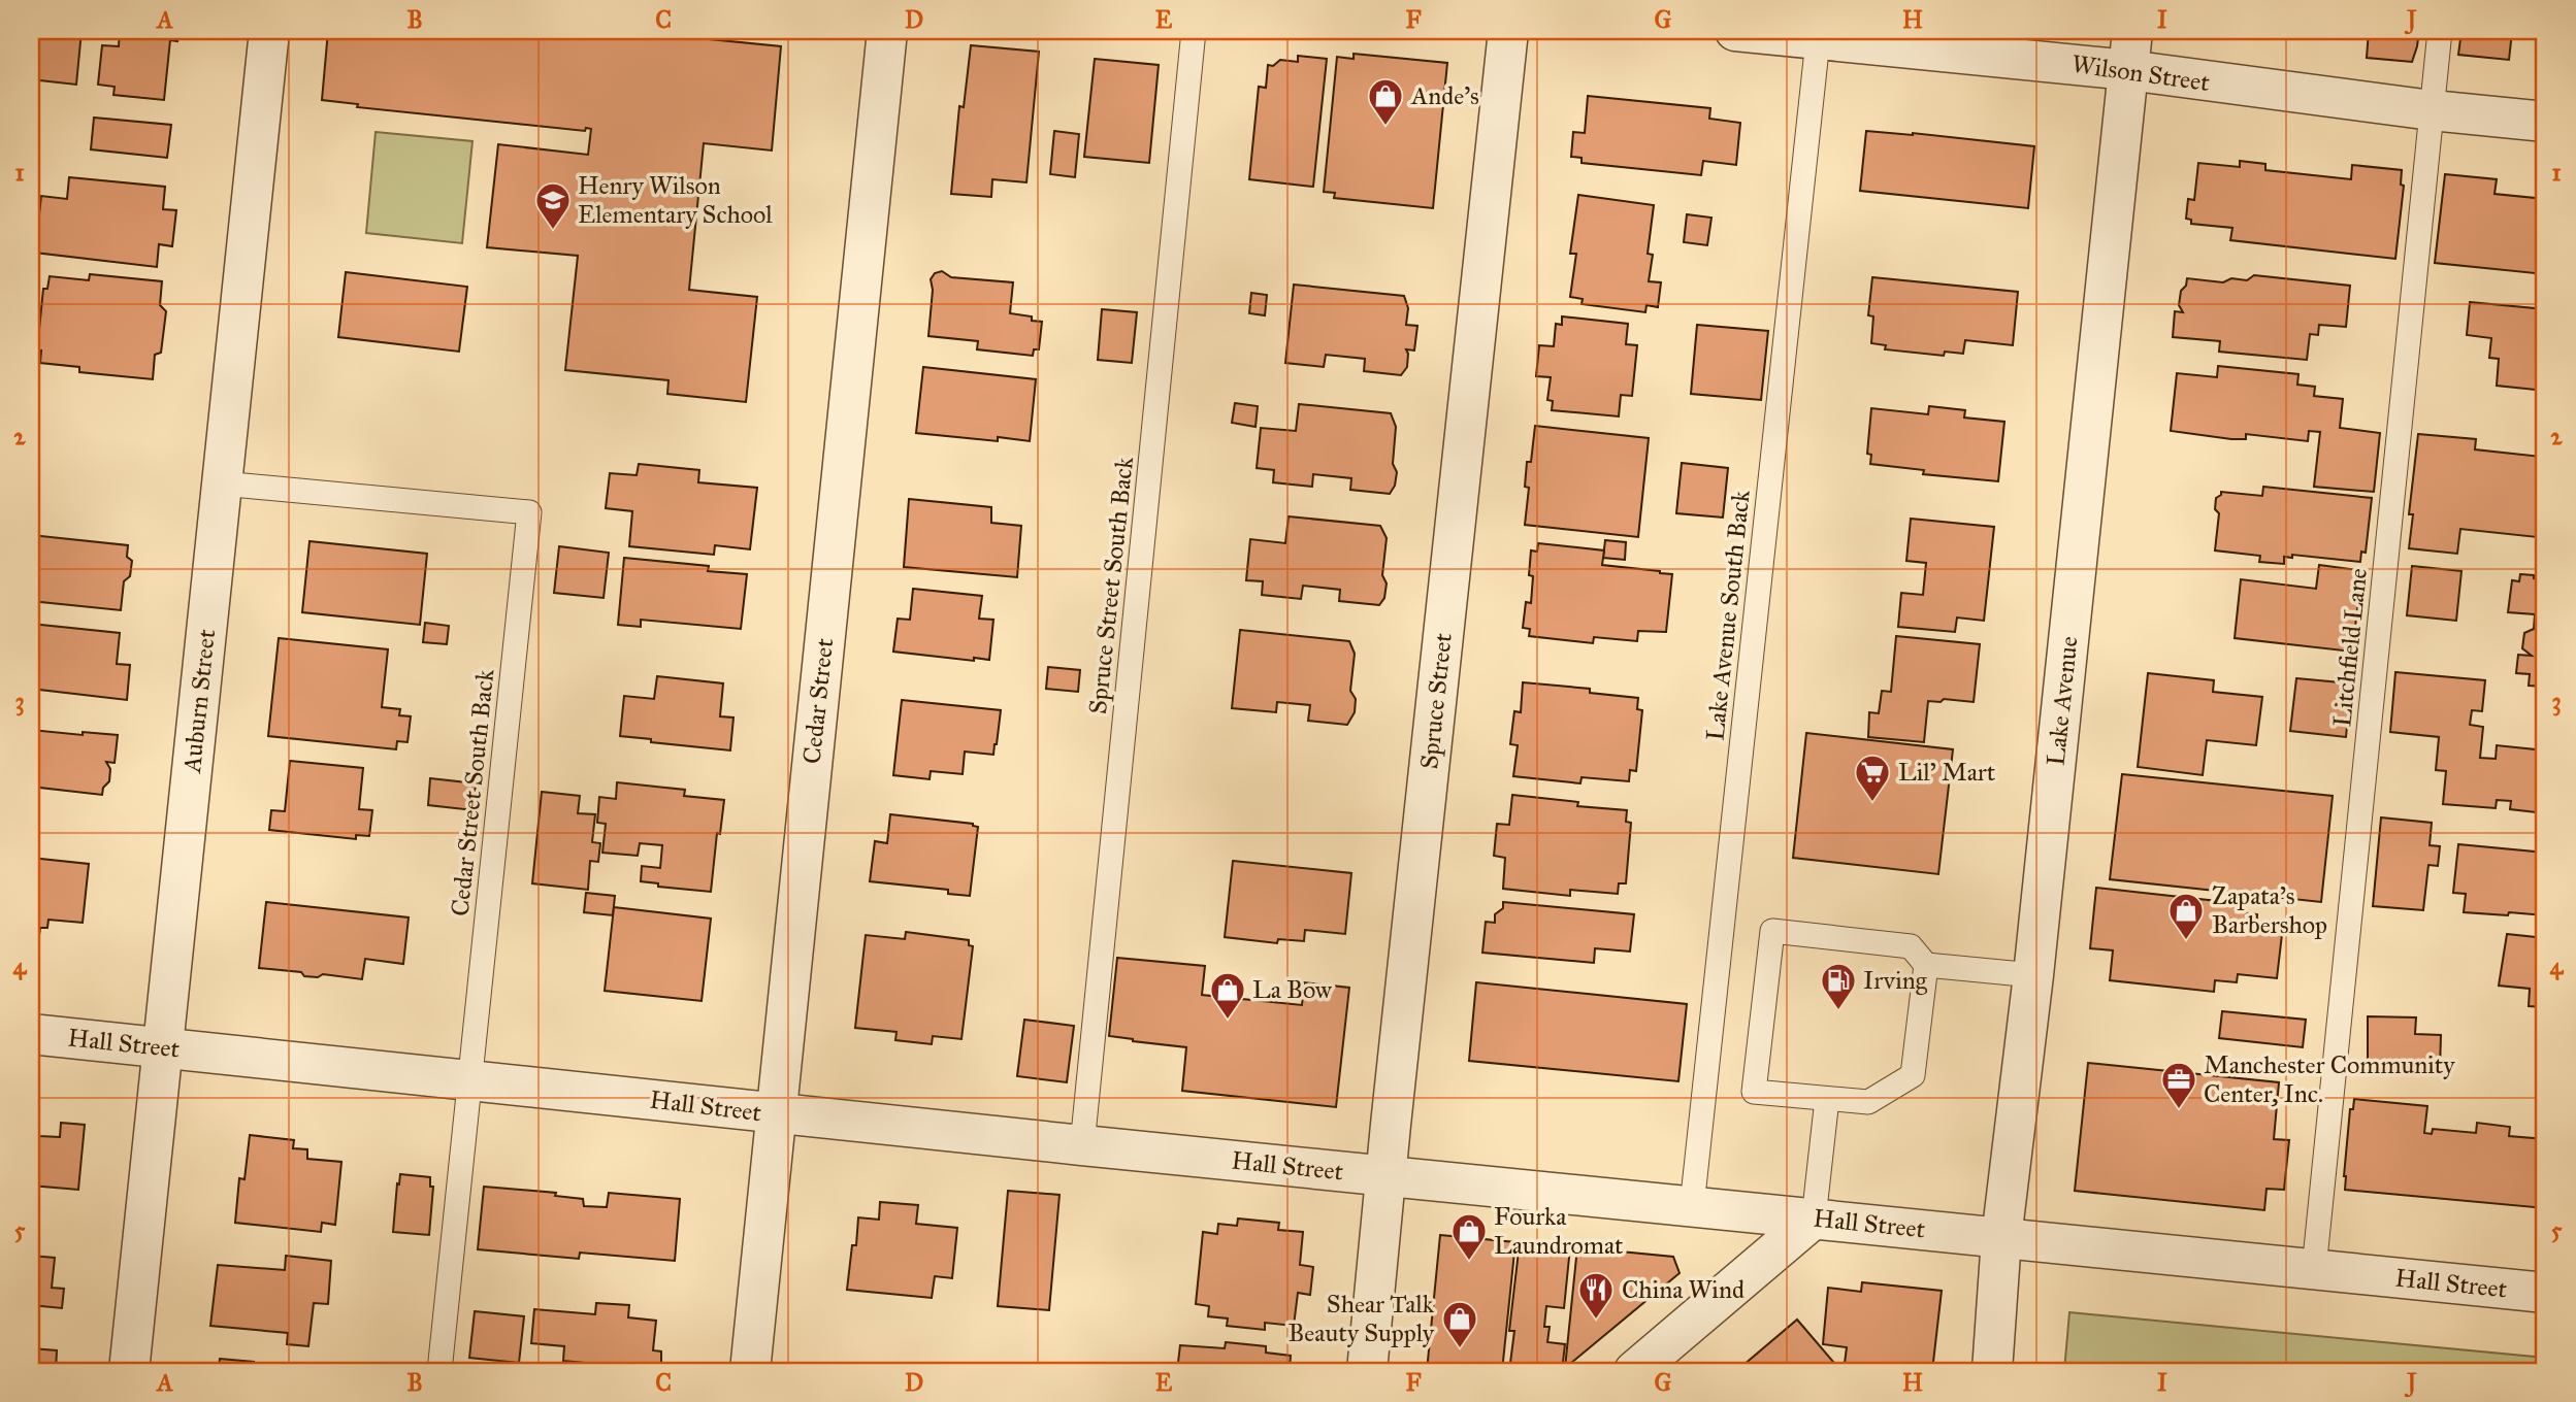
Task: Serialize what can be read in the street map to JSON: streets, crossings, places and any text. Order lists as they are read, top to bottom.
{
  "streets": {
    "street": [
      "Wilson Street",
      "Auburn Street",
      "Cedar Street",
      "Spruce Street",
      "Lake Avenue",
      "Hall Street"
    ],
    "lane": [
      "Spruce Street South Back",
      "Lake Avenue South Back",
      "Litchfield Lane",
      "Cedar Street South Back"
    ]
  },
  "crossings": [
    ["Wilson Street", "Lake Avenue South Back"],
    ["Wilson Street", "Litchfield Lane"],
    ["Wilson Street", "Lake Avenue"],
    ["Spruce Street South Back", "Hall Street"],
    ["Lake Avenue South Back", "Hall Street"],
    ["Litchfield Lane", "Hall Street"],
    ["Auburn Street", "Cedar Street South Back"],
    ["Auburn Street", "Hall Street"],
    ["Cedar Street", "Hall Street"],
    ["Spruce Street", "Hall Street"],
    ["Lake Avenue", "Hall Street"],
    ["Cedar Street South Back", "Hall Street"]
  ],
  "places": {
    "shop": [
      "Ande's",
      "Zapata's Barbershop",
      "La Bow",
      "Fourka Laundromat",
      "Shear Talk Beauty Supply"
    ],
    "school or university": ["Henry Wilson Elementary School"],
    "supermarket": ["Lil' Mart"],
    "fuel station": ["Irving"],
    "office": ["Manchester Community Center, Inc."],
    "restaurant": ["China Wind"]
  },
  "grid": {
    "columns": [
      "A",
      "B",
      "C",
      "D",
      "E",
      "F",
      "G",
      "H",
      "I",
      "J"
    ],
    "rows": [
      "1",
      "2",
      "3",
      "4",
      "5"
    ]
  }
}
